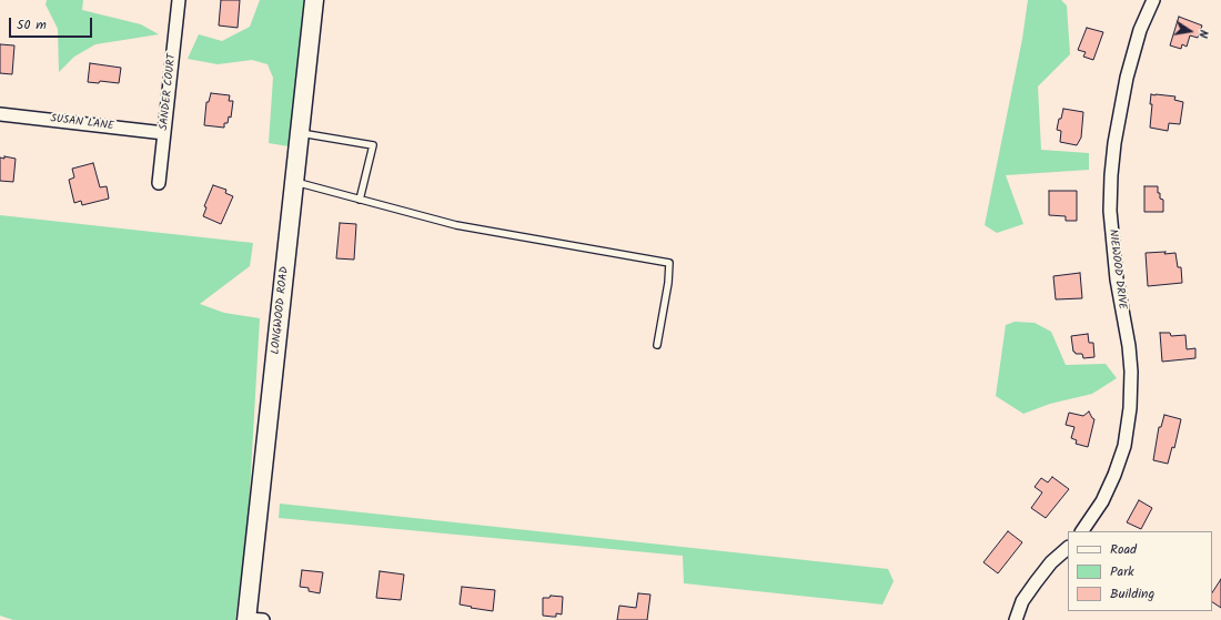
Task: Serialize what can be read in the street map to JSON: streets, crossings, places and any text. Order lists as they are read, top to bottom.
{
  "streets": {
    "main road": ["LONGWOOD ROAD"],
    "street": ["SANDER COURT", "SUSAN LANE", "NIEWOOD DRIVE"]
  },
  "crossings": [
    ["SANDER COURT", "SUSAN LANE"]
  ],
  "legend": ["Road", "Park", "Building"],
  "scale_bar": "50 m",
  "north": "right"
}
